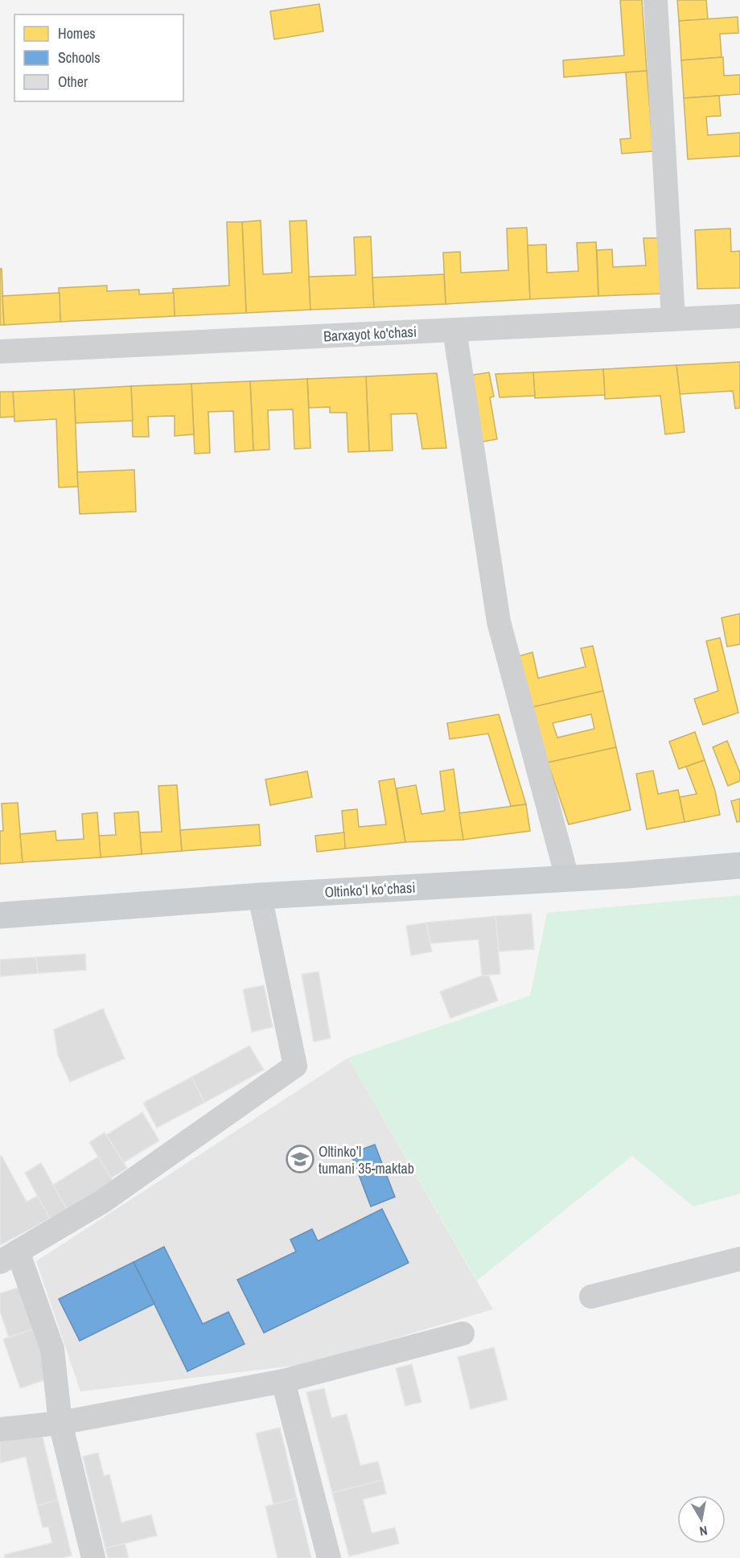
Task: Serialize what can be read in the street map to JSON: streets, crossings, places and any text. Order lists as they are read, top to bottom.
{
  "streets": {
    "main road": ["Oltinkoʻl koʻchasi"],
    "street": ["Barxayot ko'chasi"]
  },
  "places": {
    "school or university": ["Oltinko’l tumani 35-maktab"]
  },
  "legend": ["Homes", "Schools", "Other"],
  "north": "bottom"
}
